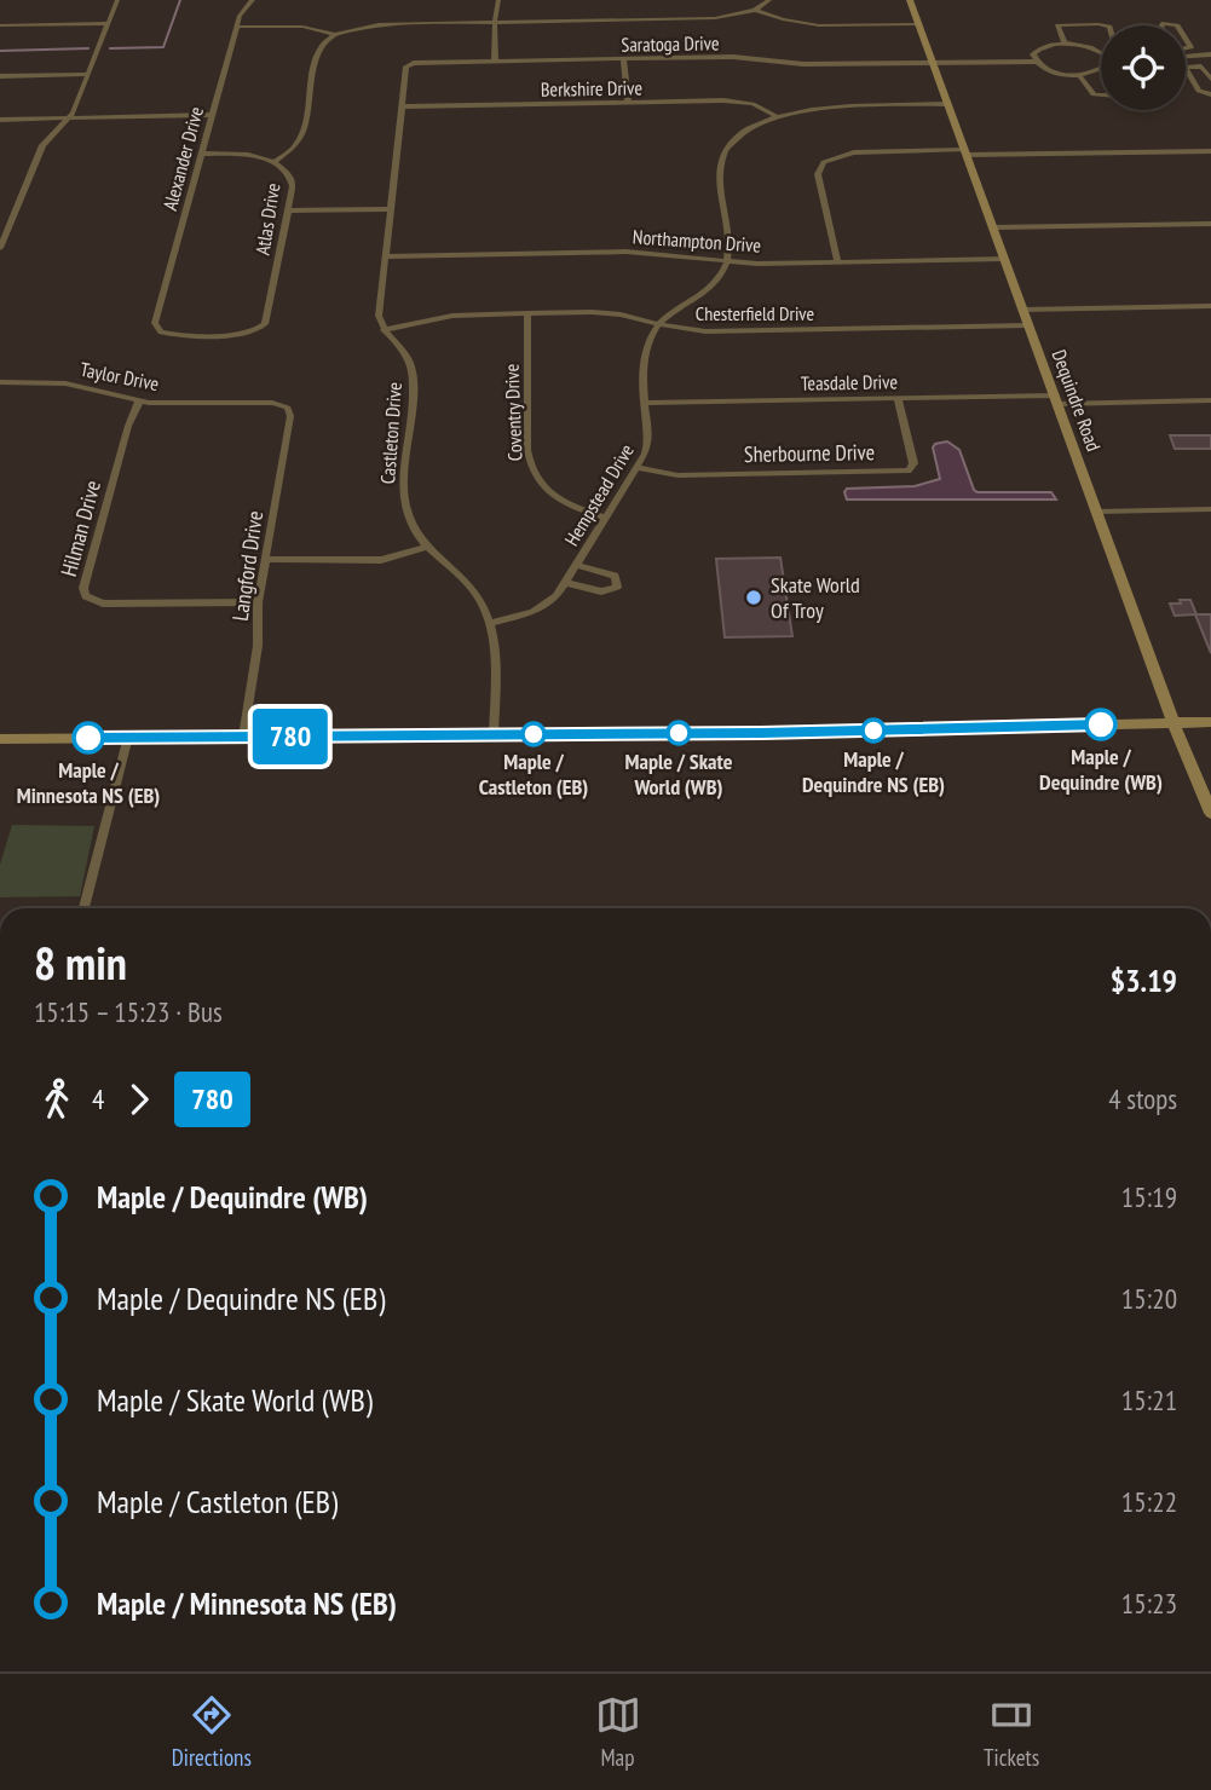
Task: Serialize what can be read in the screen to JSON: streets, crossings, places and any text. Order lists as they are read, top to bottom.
{
  "streets": {
    "main road": ["Dequindre Road"],
    "street": [
      "Saratoga Drive",
      "Berkshire Drive",
      "Alexander Drive",
      "Atlas Drive",
      "Northampton Drive",
      "Chesterfield Drive",
      "Taylor Drive",
      "Teasdale Drive",
      "Coventry Drive",
      "Castleton Drive",
      "Sherbourne Drive",
      "Hempstead Drive",
      "Hilman Drive",
      "Langford Drive"
    ]
  },
  "crossings": [
    ["Saratoga Drive", "Berkshire Drive"],
    ["Saratoga Drive", "Dequindre Road"],
    ["Alexander Drive", "Atlas Drive"],
    ["Northampton Drive", "Dequindre Road"],
    ["Chesterfield Drive", "Dequindre Road"],
    ["Chesterfield Drive", "Coventry Drive"],
    ["Chesterfield Drive", "Castleton Drive"],
    ["Chesterfield Drive", "Hempstead Drive"],
    ["Taylor Drive", "Hilman Drive"],
    ["Taylor Drive", "Langford Drive"],
    ["Teasdale Drive", "Dequindre Road"],
    ["Teasdale Drive", "Sherbourne Drive"],
    ["Teasdale Drive", "Hempstead Drive"],
    ["Coventry Drive", "Hempstead Drive"],
    ["Castleton Drive", "Hempstead Drive"],
    ["Sherbourne Drive", "Hempstead Drive"],
    ["Hilman Drive", "Langford Drive"]
  ],
  "places": [
    "Skate World Of Troy",
    "Maple / Dequindre (WB)",
    "Maple / Dequindre NS (EB)",
    "Maple / Skate World (WB)",
    "Maple / Castleton (EB)",
    "Maple / Minnesota NS (EB)"
  ],
  "lines": ["bus line 780"],
  "page": {
    "on_map": "780",
    "heading": ["8 min", "15:15 – 15:23 · Bus", "$3.19"],
    "legs": ["4", "780", "4 stops"],
    "list": [
      {
        "name": "Maple / Dequindre (WB)",
        "value": "15:19"
      },
      {
        "name": "Maple / Dequindre NS (EB)",
        "value": "15:20"
      },
      {
        "name": "Maple / Skate World (WB)",
        "value": "15:21"
      },
      {
        "name": "Maple / Castleton (EB)",
        "value": "15:22"
      },
      {
        "name": "Maple / Minnesota NS (EB)",
        "value": "15:23"
      }
    ],
    "tabs": ["Directions", "Map", "Tickets"]
  }
}
